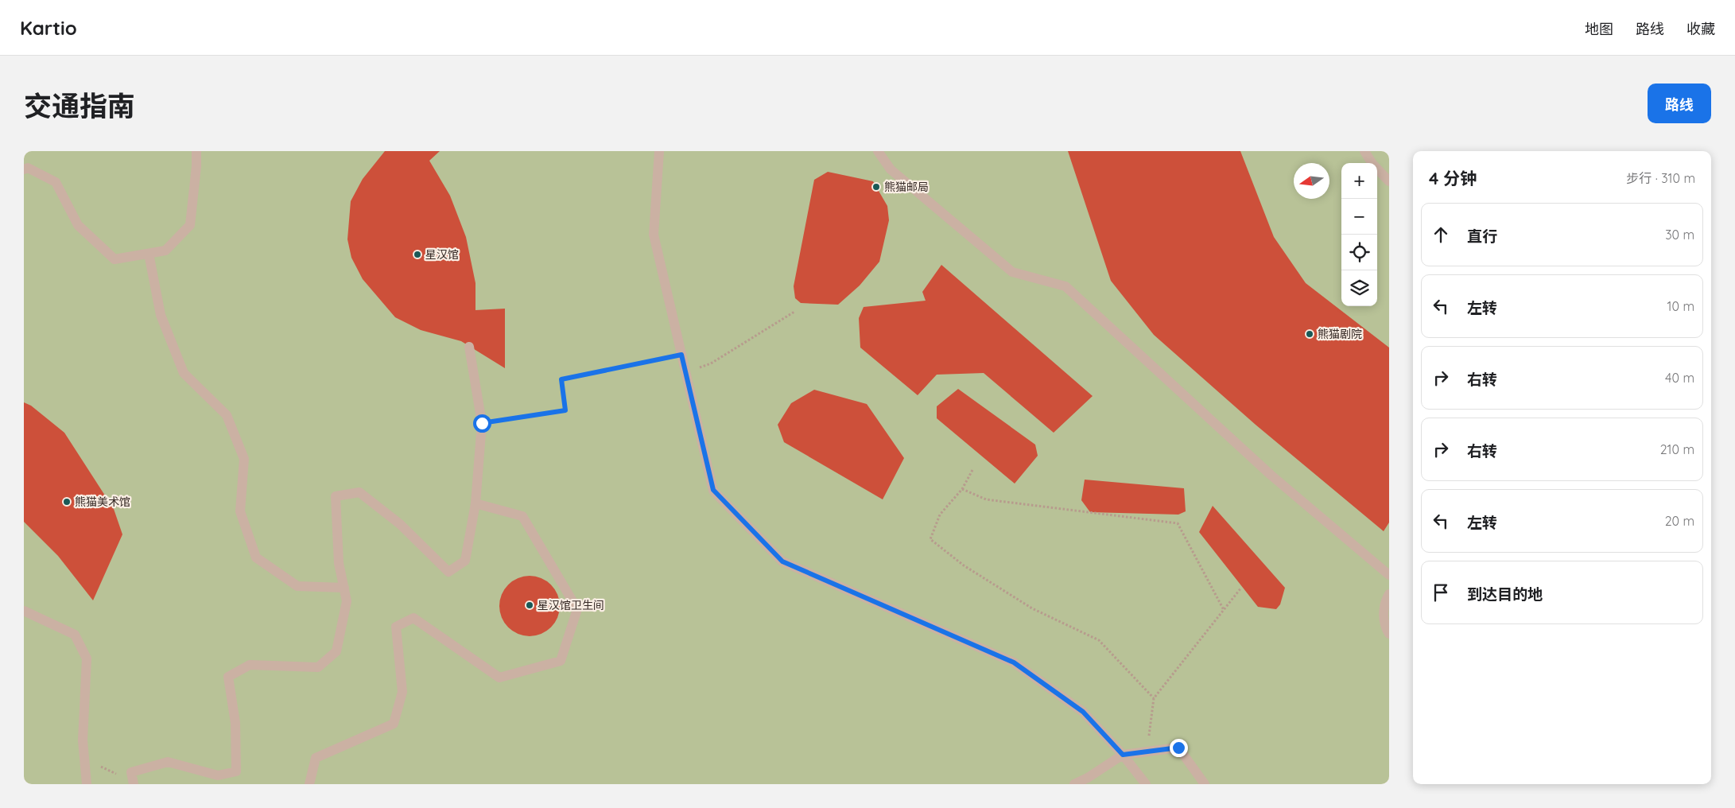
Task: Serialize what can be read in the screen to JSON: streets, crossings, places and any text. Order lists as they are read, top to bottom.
{
  "places": [
    "熊猫邮局",
    "星汉馆",
    "熊猫剧院",
    "熊猫美术馆",
    "星汉馆卫生间"
  ],
  "north": "left",
  "page": {
    "header": "Kartio",
    "nav": ["地图", "路线", "收藏"],
    "title": "交通指南",
    "buttons": "路线",
    "heading": ["4 分钟", "步行 · 310 m"],
    "map_buttons": ["+", "−"],
    "list": [
      ["直行", "30 m"],
      ["左转", "10 m"],
      ["右转", "40 m"],
      ["右转", "210 m"],
      ["左转", "20 m"],
      "到达目的地"
    ]
  }
}
